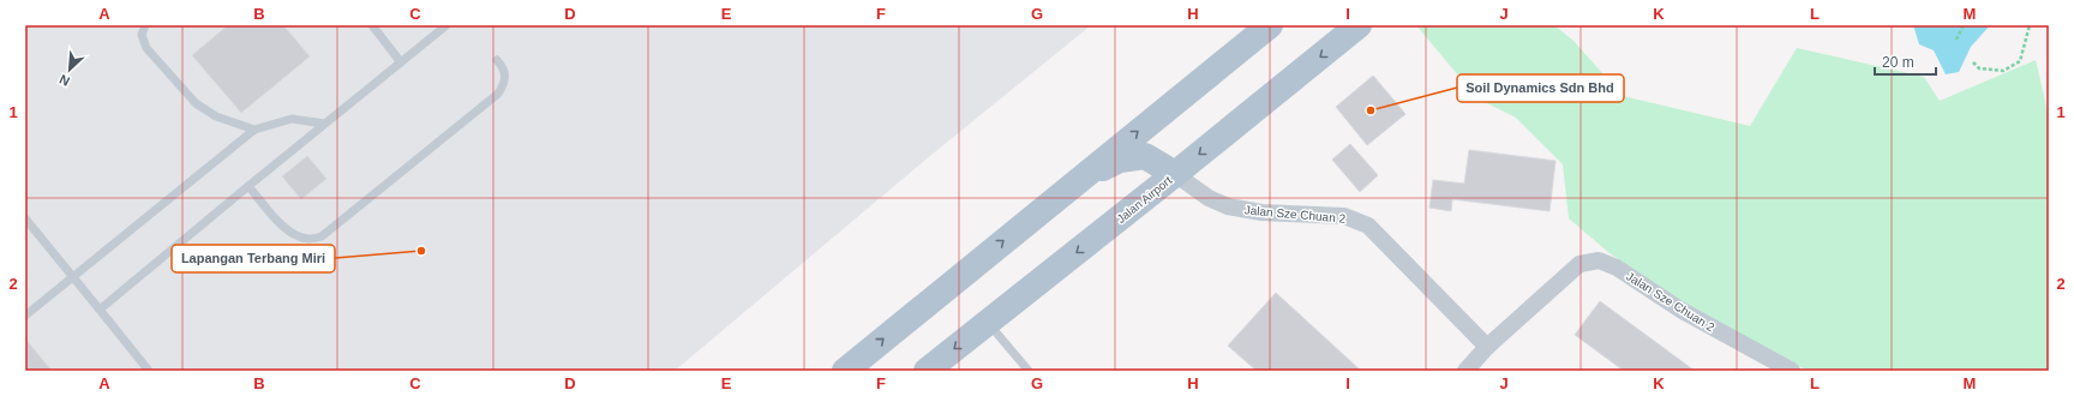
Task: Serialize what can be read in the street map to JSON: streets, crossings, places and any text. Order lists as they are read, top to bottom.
{
  "streets": {
    "main road": ["Jalan Airport"],
    "street": ["Jalan Sze Chuan 2"]
  },
  "crossings": [
    ["Jalan Airport", "Jalan Sze Chuan 2"]
  ],
  "places": ["Soil Dynamics Sdn Bhd", "Lapangan Terbang Miri"],
  "scale_bar": "20 m",
  "north": "bottom left",
  "grid": {
    "columns": [
      "A",
      "B",
      "C",
      "D",
      "E",
      "F",
      "G",
      "H",
      "I",
      "J",
      "K",
      "L",
      "M"
    ],
    "rows": ["1", "2"]
  }
}
